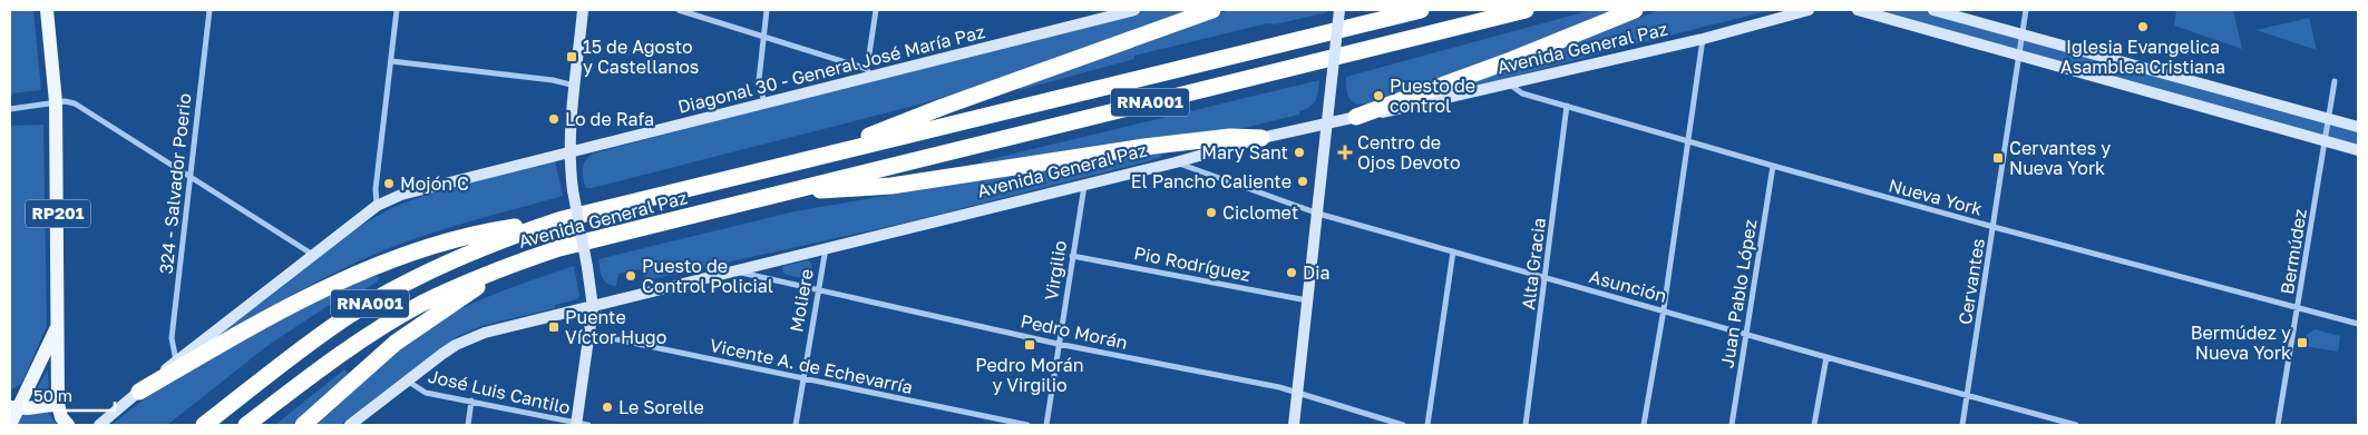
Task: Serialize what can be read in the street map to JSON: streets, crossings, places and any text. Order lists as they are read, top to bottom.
{
  "streets": {
    "highway": ["Avenida General Paz", "RNA001"],
    "main road": ["RP201"],
    "street": [
      "Diagonal 30 - General José María Paz",
      "324 - Salvador Poerio",
      "Nueva York",
      "Bermúdez",
      "Pio Rodríguez",
      "Alta Gracia",
      "Virgilio",
      "Cervantes",
      "Asunción",
      "Juan Pablo López",
      "Moliere",
      "Pedro Morán",
      "Vicente A. de Echevarría",
      "José Luis Cantilo"
    ]
  },
  "crossings": [
    ["Avenida General Paz", "Nueva York"],
    ["Avenida General Paz", "Virgilio"],
    ["Avenida General Paz", "Asunción"],
    ["Avenida General Paz", "Moliere"],
    ["Avenida General Paz", "Pedro Morán"],
    ["Avenida General Paz", "José Luis Cantilo"],
    ["Diagonal 30 - General José María Paz", "324 - Salvador Poerio"],
    ["Nueva York", "Bermúdez"],
    ["Nueva York", "Alta Gracia"],
    ["Nueva York", "Cervantes"],
    ["Nueva York", "Juan Pablo López"],
    ["Pio Rodríguez", "Virgilio"],
    ["Alta Gracia", "Asunción"],
    ["Virgilio", "Pedro Morán"],
    ["Cervantes", "Asunción"],
    ["Asunción", "Juan Pablo López"],
    ["Moliere", "Pedro Morán"],
    ["Moliere", "Vicente A. de Echevarría"]
  ],
  "places": {
    "other": [
      "Iglesia Evangelica Asamblea Cristiana",
      "Puesto de control",
      "Lo de Rafa",
      "Mary Sant",
      "El Pancho Caliente",
      "Mojón C",
      "Ciclomet",
      "Dia",
      "Puesto de Control Policial",
      "Le Sorelle"
    ],
    "transit": [
      "15 de Agosto y Castellanos",
      "Cervantes y Nueva York",
      "Puente Víctor Hugo",
      "Bermúdez y Nueva York",
      "Pedro Morán y Virgilio"
    ],
    "health": ["Centro de Ojos Devoto"]
  },
  "scale_bar": "50 m"
}
